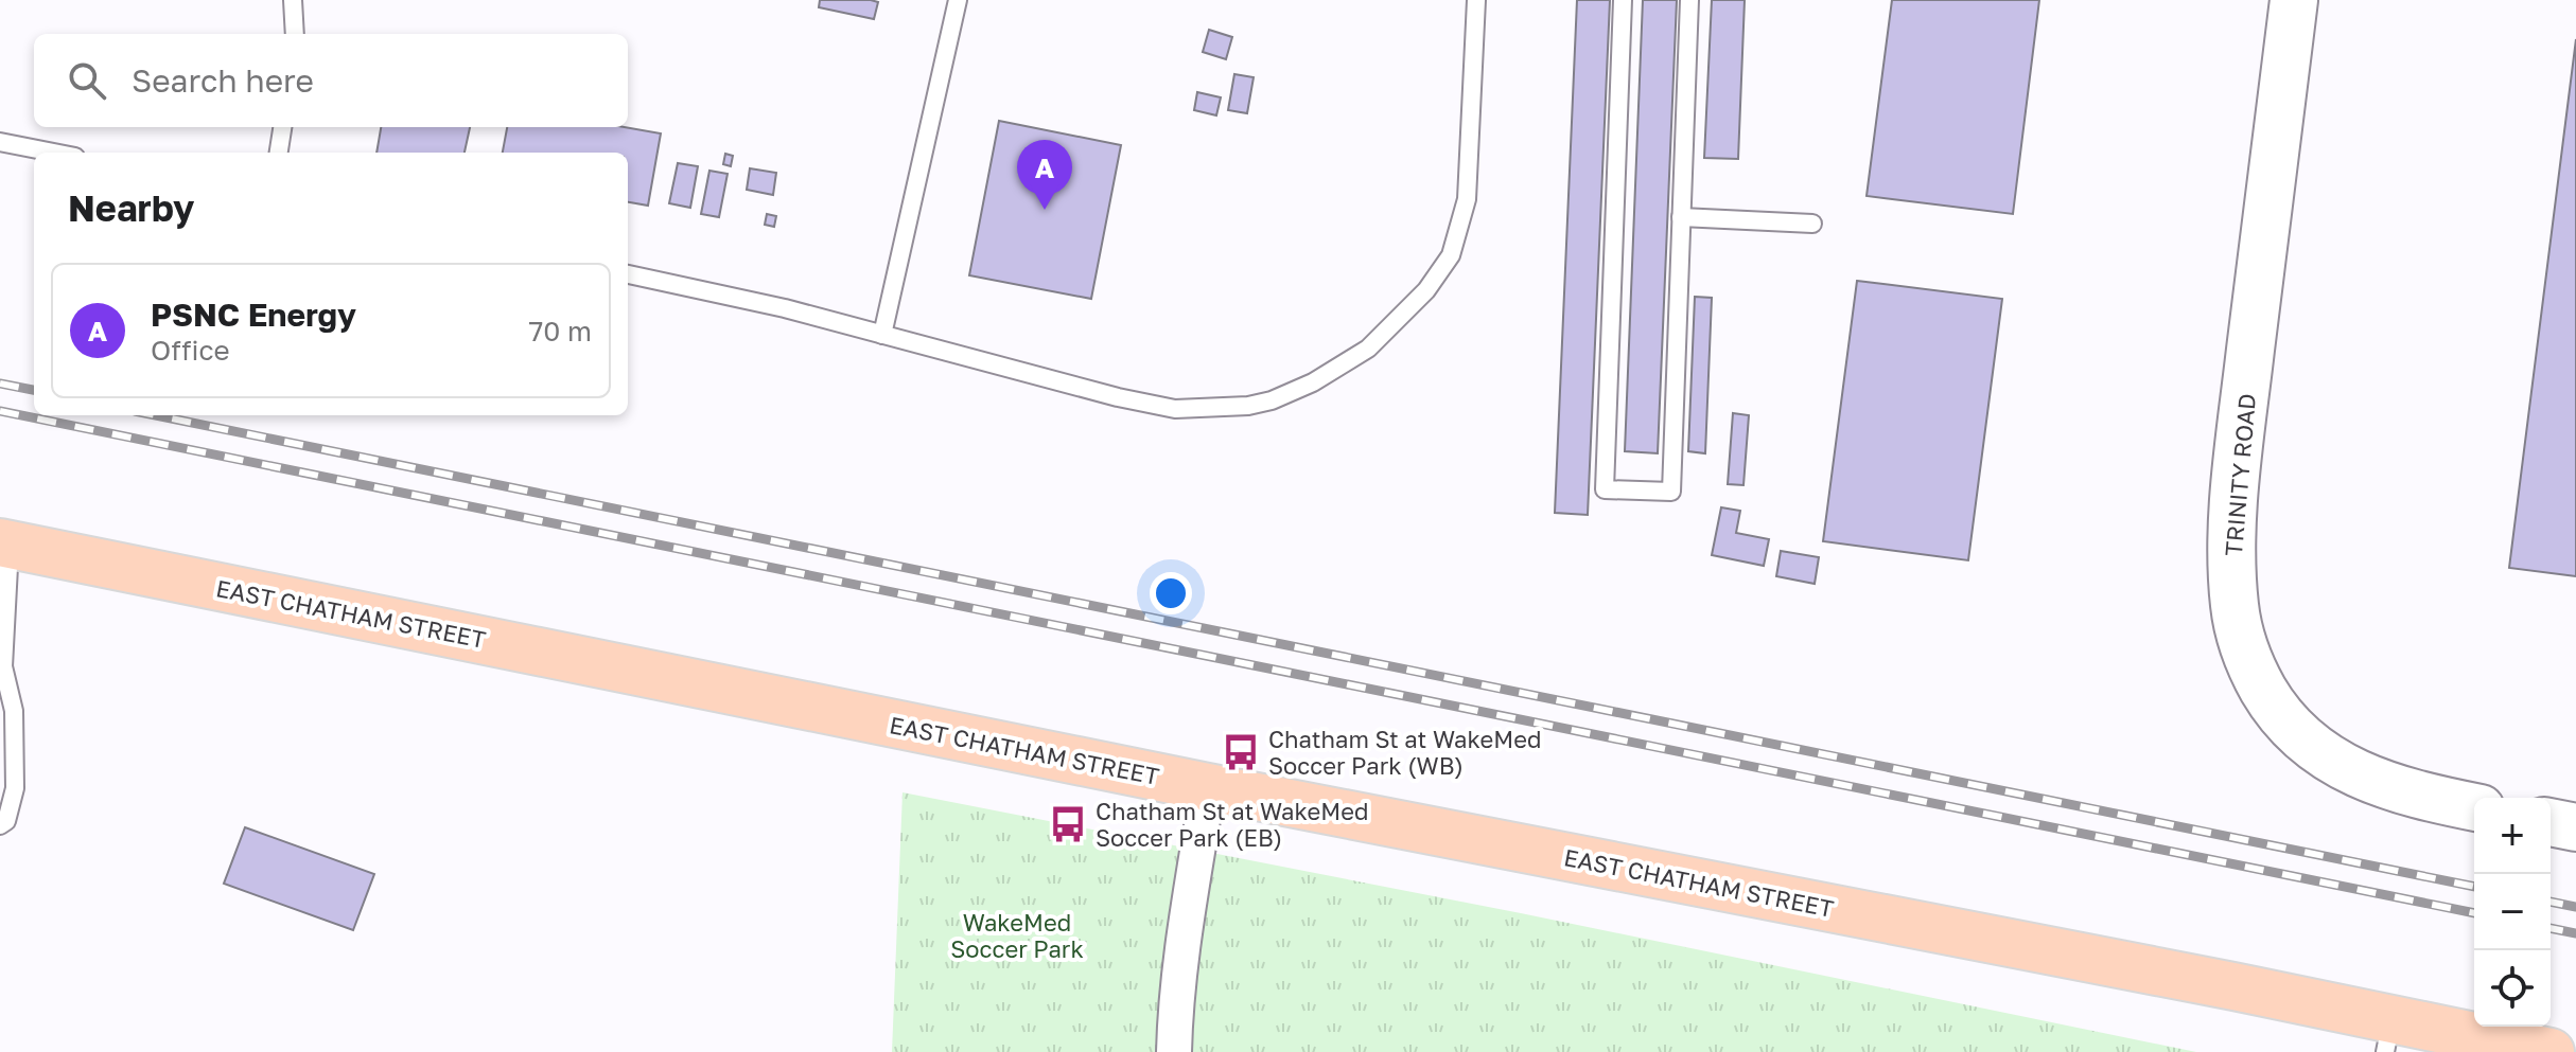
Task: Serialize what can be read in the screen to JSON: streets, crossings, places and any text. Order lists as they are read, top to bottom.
{
  "streets": {
    "main road": ["TRINITY ROAD", "EAST CHATHAM STREET"]
  },
  "parks": ["WakeMed Soccer Park"],
  "places": {
    "bus stop": ["Chatham St at WakeMed Soccer Park (WB)", "Chatham St at WakeMed Soccer Park (EB)"]
  },
  "page": {
    "search": "Search here",
    "pins": "A",
    "heading": "Nearby",
    "list": [
      {
        "mark": "A",
        "name": "PSNC Energy",
        "note": "Office",
        "value": "70 m"
      }
    ],
    "map_buttons": ["+", "−"]
  }
}
